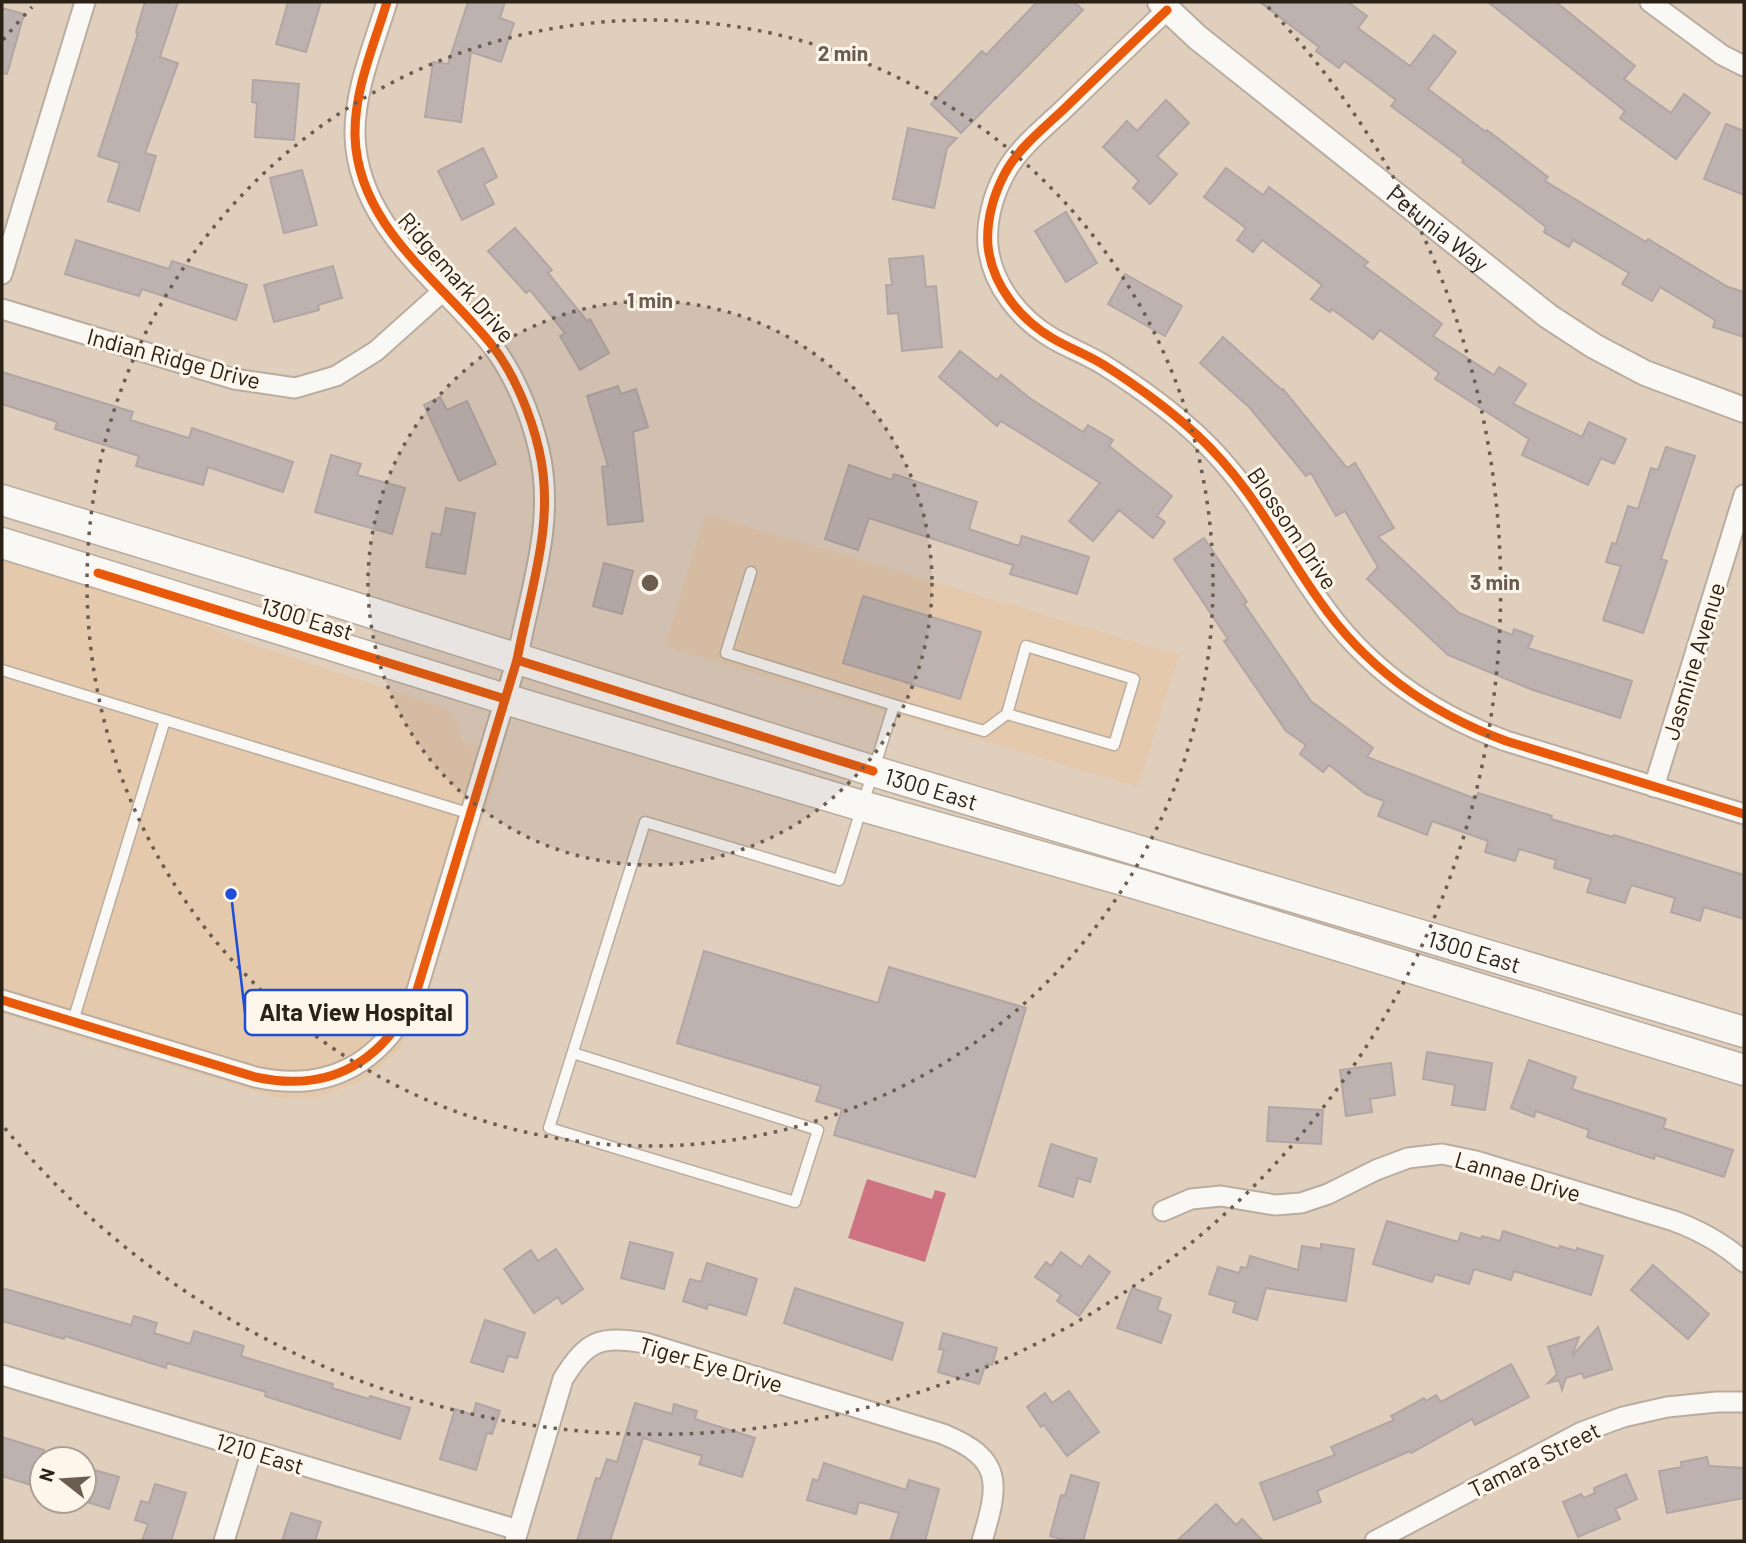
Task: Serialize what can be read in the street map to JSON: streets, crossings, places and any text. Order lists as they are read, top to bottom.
{
  "streets": {
    "main road": ["1300 East"],
    "street": [
      "Petunia Way",
      "Ridgemark Drive",
      "Indian Ridge Drive",
      "Blossom Drive",
      "Jasmine Avenue",
      "Lannae Drive",
      "Tiger Eye Drive",
      "1210 East",
      "Tamara Street"
    ]
  },
  "crossings": [
    ["Petunia Way", "Blossom Drive"],
    ["Ridgemark Drive", "Indian Ridge Drive"],
    ["Ridgemark Drive", "1300 East"],
    ["Blossom Drive", "Jasmine Avenue"],
    ["Tiger Eye Drive", "1210 East"]
  ],
  "places": ["Alta View Hospital"],
  "north": "left",
  "rings": ["2 min", "1 min", "3 min"]
}
